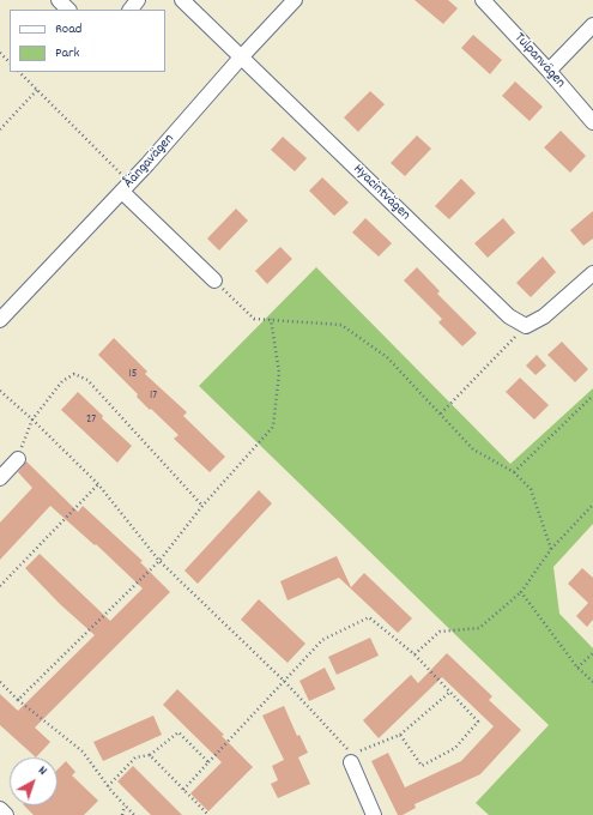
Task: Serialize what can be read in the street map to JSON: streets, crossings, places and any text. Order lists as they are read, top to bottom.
{
  "streets": {
    "street": ["Tulpanvägen", "Åängavägen", "Hyacintvägen"]
  },
  "crossings": [
    ["Åängavägen", "Hyacintvägen"]
  ],
  "house_numbers": ["15", "17", "27"],
  "legend": ["Road", "Park"],
  "north": "top right"
}
